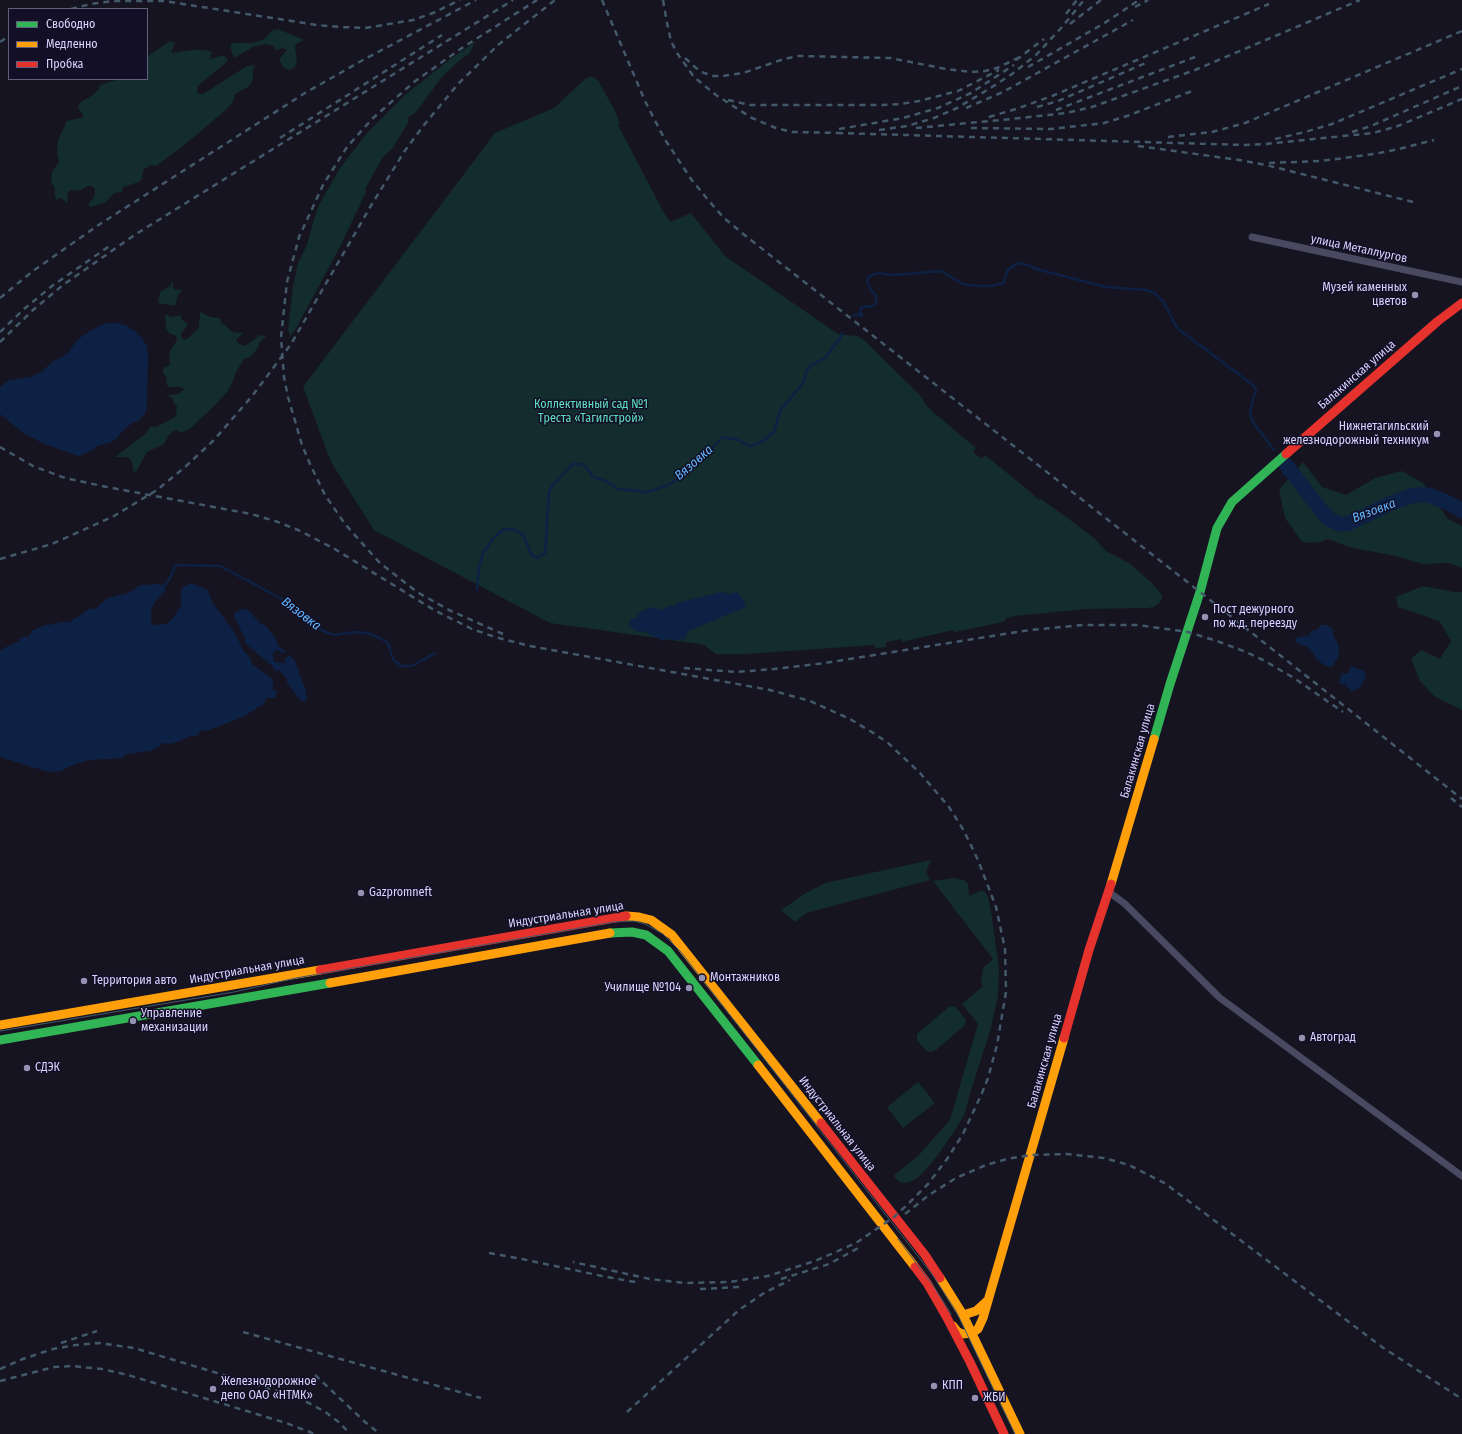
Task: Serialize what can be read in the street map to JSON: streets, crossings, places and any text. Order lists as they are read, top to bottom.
{
  "streets": {
    "main road": ["Балакинская улица", "Индустриальная улица"],
    "street": ["улица Металлургов"]
  },
  "crossings": [
    ["Балакинская улица", "Индустриальная улица"]
  ],
  "water": ["Вязовка"],
  "parks": ["Коллективный сад №1 Треста «Тагилстрой»"],
  "places": [
    "Музей каменных цветов",
    "Нижнетагильский железнодорожный техникум",
    "Пост дежурного по ж.д. переезду",
    "Gazpromneft",
    "Монтажников",
    "Территория авто",
    "Училище №104",
    "Управление механизации",
    "Автоград",
    "СДЭК",
    "КПП",
    "Железнодорожное депо ОАО «НТМК»",
    "ЖБИ"
  ],
  "legend": ["Свободно", "Медленно", "Пробка"]
}
